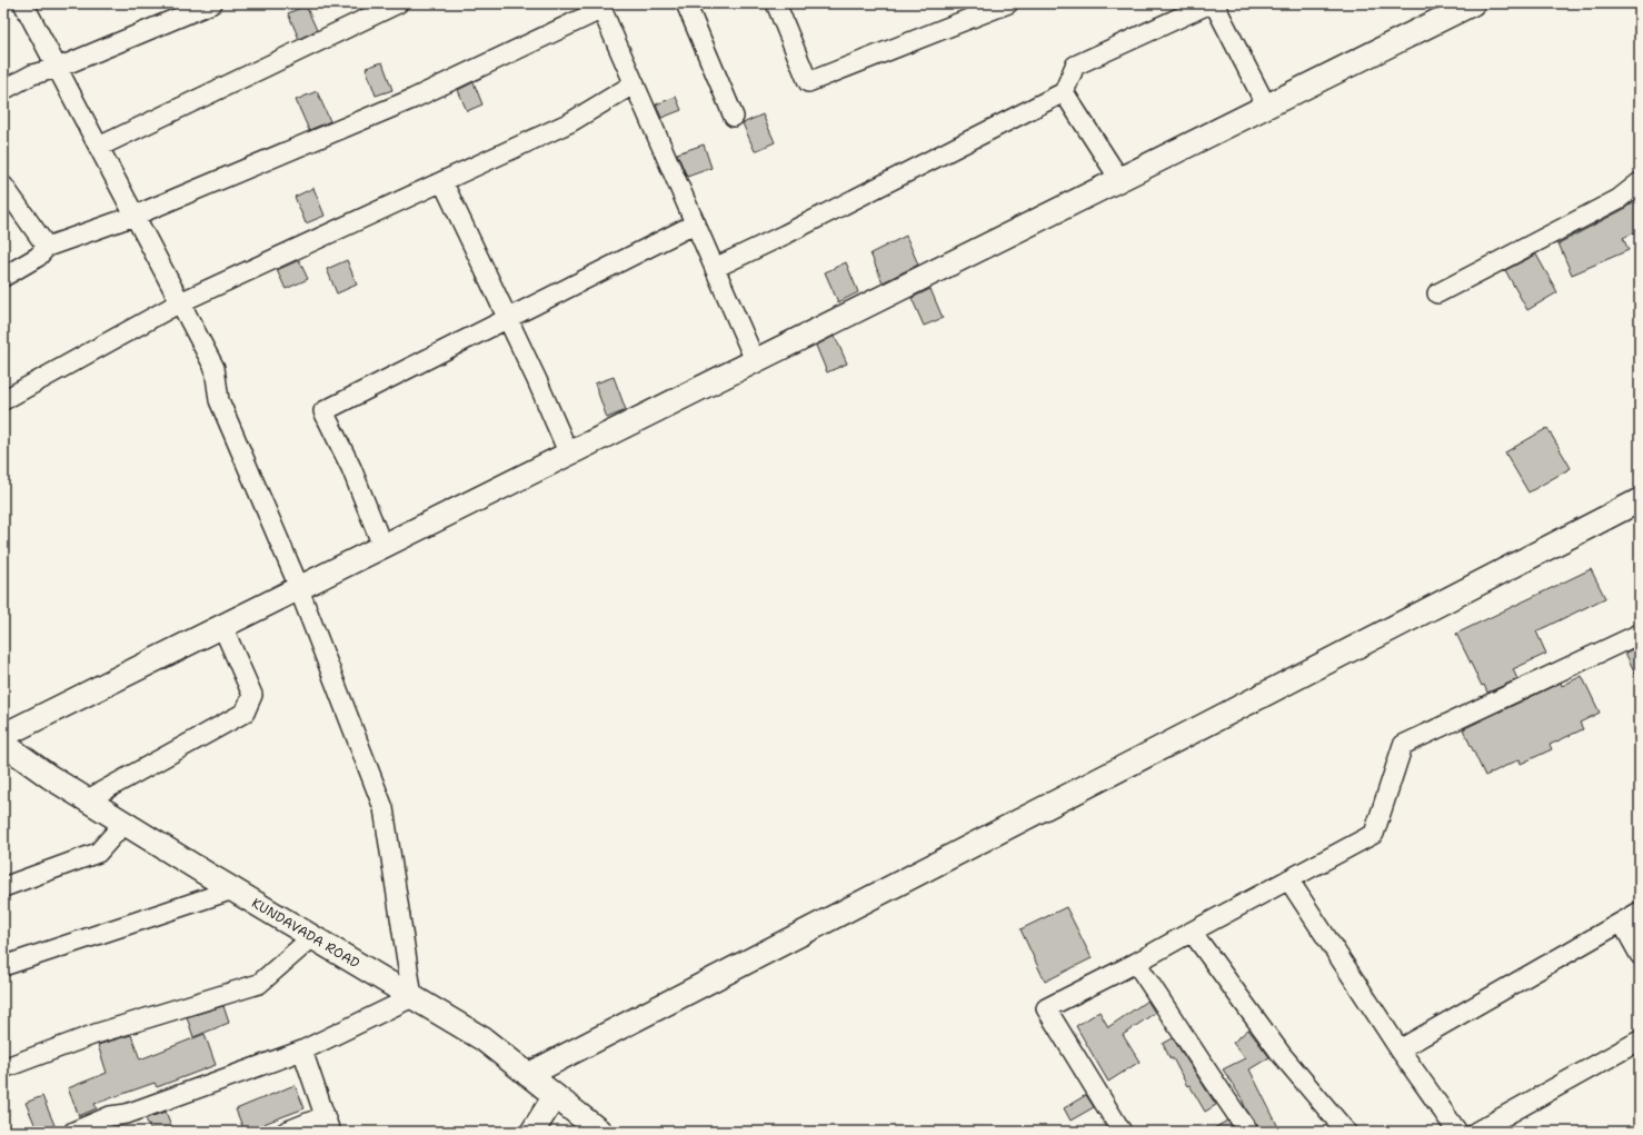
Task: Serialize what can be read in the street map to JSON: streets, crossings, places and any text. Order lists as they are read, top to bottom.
{
  "streets": {
    "street": ["KUNDAVADA ROAD"]
  }
}
